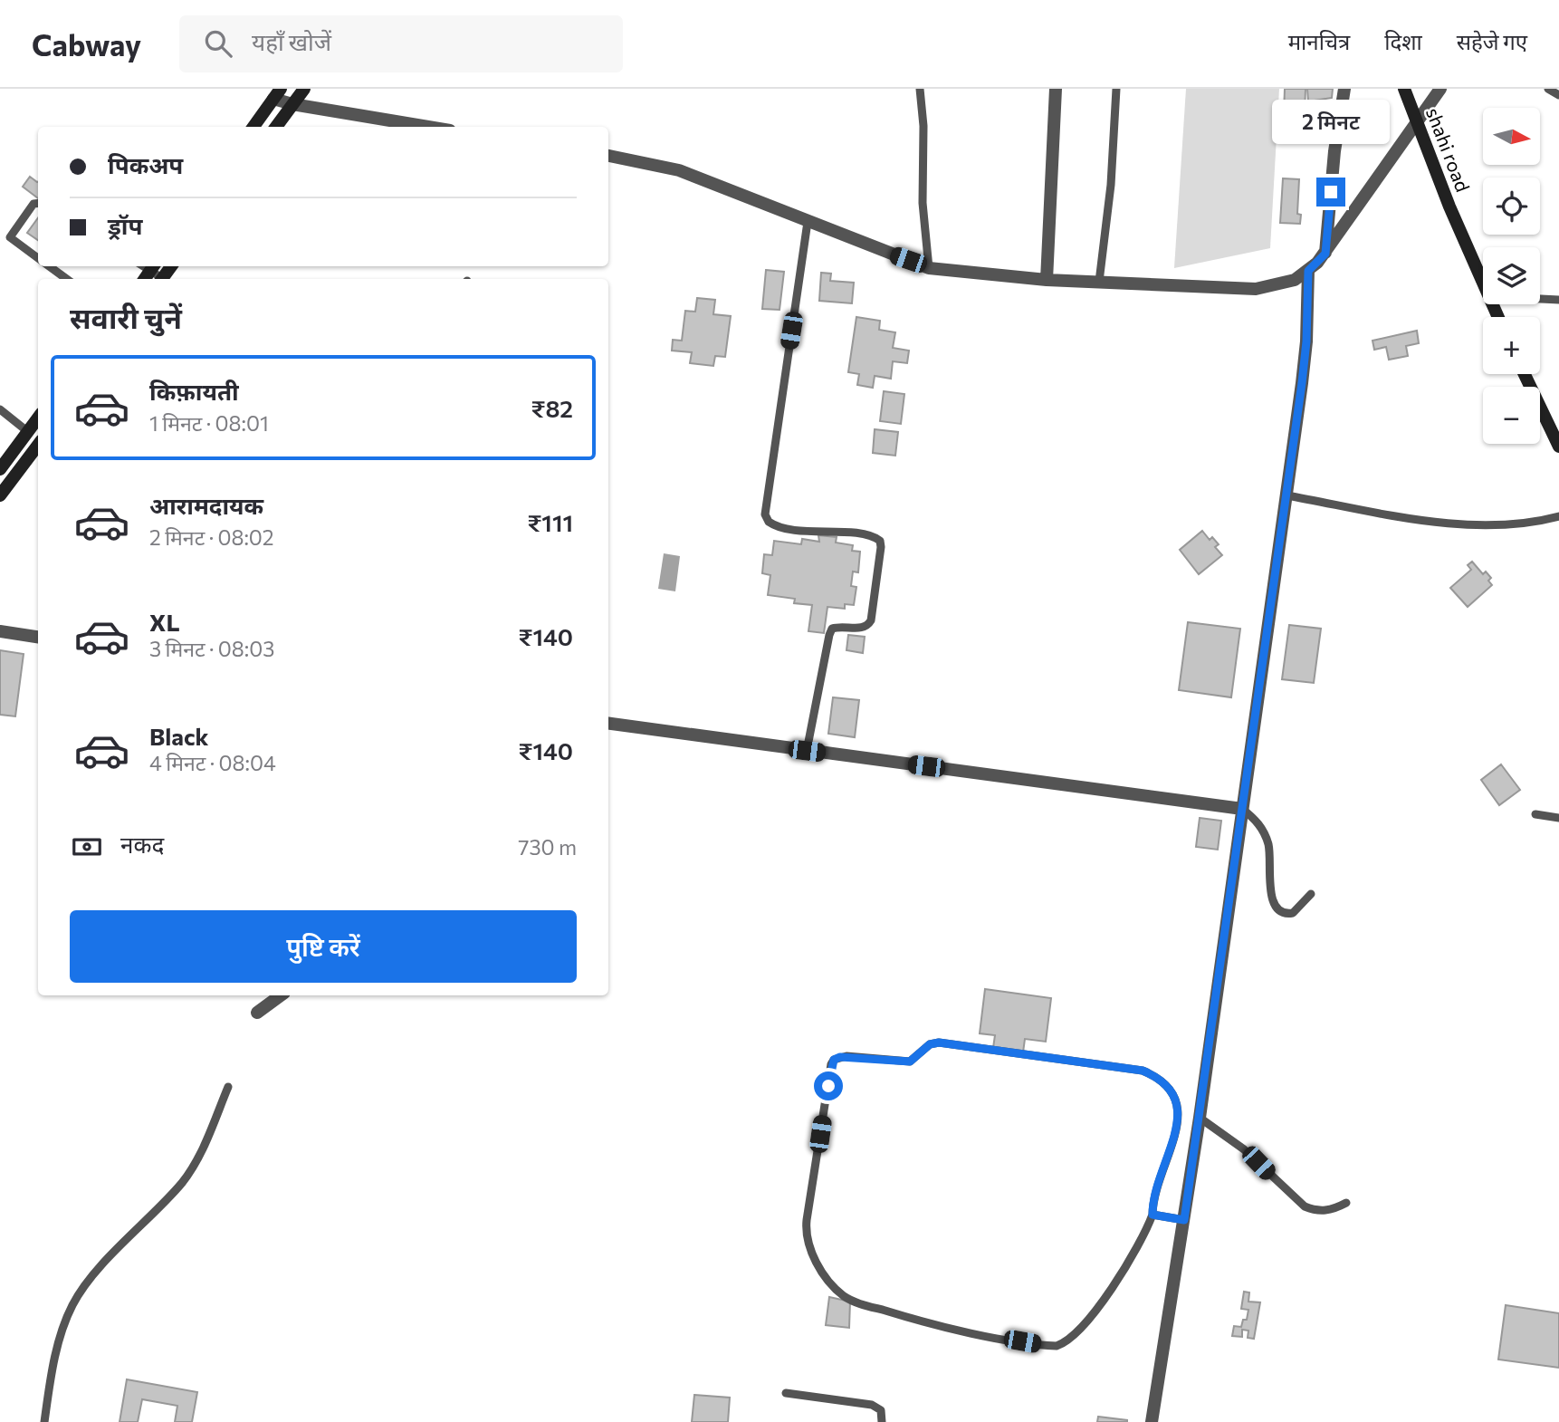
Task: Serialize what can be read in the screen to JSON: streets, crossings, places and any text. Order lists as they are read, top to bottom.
{
  "streets": {
    "street": ["shahi road"]
  },
  "north": "right",
  "page": {
    "header": "Cabway",
    "search": "यहाँ खोजें",
    "nav": ["मानचित्र", "दिशा", "सहेजे गए"],
    "bubble": "2 मिनट",
    "map_buttons": ["+", "−"],
    "banner": ["पिकअप", "ड्रॉप"],
    "heading": "सवारी चुनें",
    "list": [
      {
        "name": "किफ़ायती",
        "note": "1 मिनट · 08:01",
        "value": "₹82"
      },
      {
        "name": "आरामदायक",
        "note": "2 मिनट · 08:02",
        "value": "₹111"
      },
      {
        "name": "XL",
        "note": "3 मिनट · 08:03",
        "value": "₹140"
      },
      {
        "name": "Black",
        "note": "4 मिनट · 08:04",
        "value": "₹140"
      }
    ],
    "pay": ["नकद", "730 m"],
    "buttons": "पुष्टि करें"
  }
}
